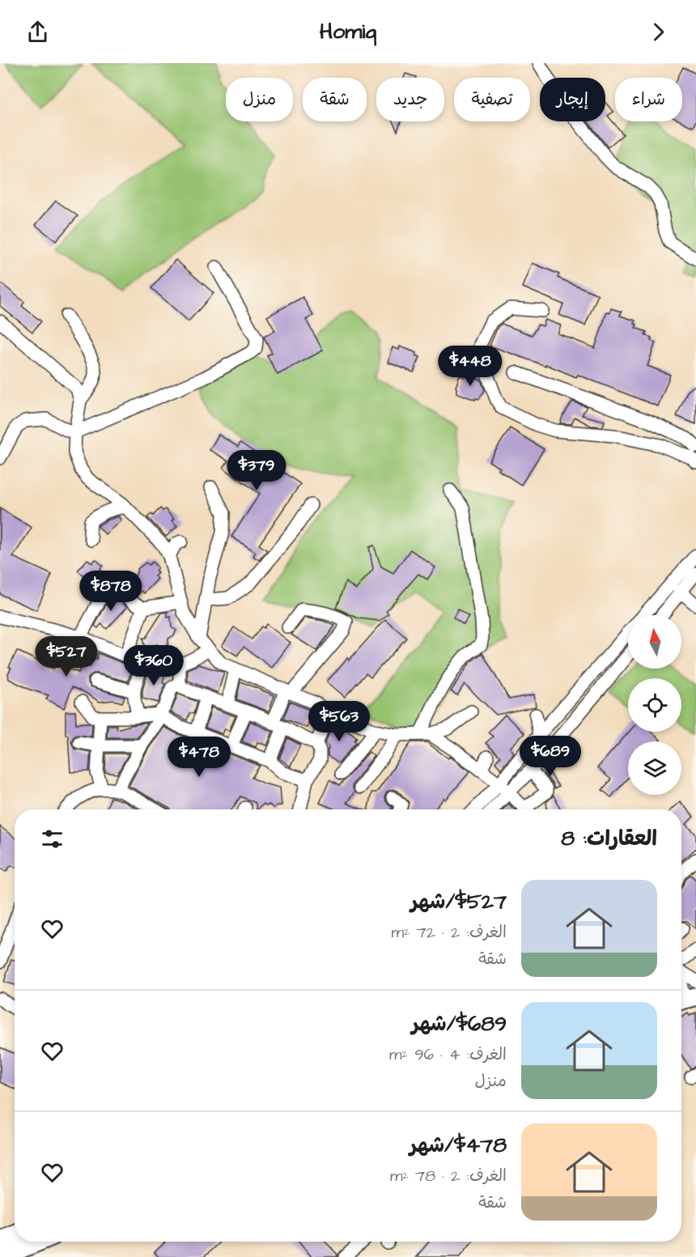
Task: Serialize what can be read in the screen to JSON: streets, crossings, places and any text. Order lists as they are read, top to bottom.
{
  "north": "top",
  "page": {
    "header": "Homiq",
    "chip": [
      "شراء",
      "إيجار",
      "تصفية",
      "جديد",
      "شقة",
      "منزل"
    ],
    "price": [
      "$448",
      "$379",
      "$878",
      "$527",
      "$360",
      "$563",
      "$689",
      "$478"
    ],
    "heading": "العقارات: 8",
    "list": [
      {
        "name": "$527/شهر",
        "note": "الغرف: 2 · 72 m² · شقة"
      },
      {
        "name": "$689/شهر",
        "note": "الغرف: 4 · 96 m² · منزل"
      },
      {
        "name": "$478/شهر",
        "note": "الغرف: 2 · 78 m² · شقة"
      }
    ]
  }
}
